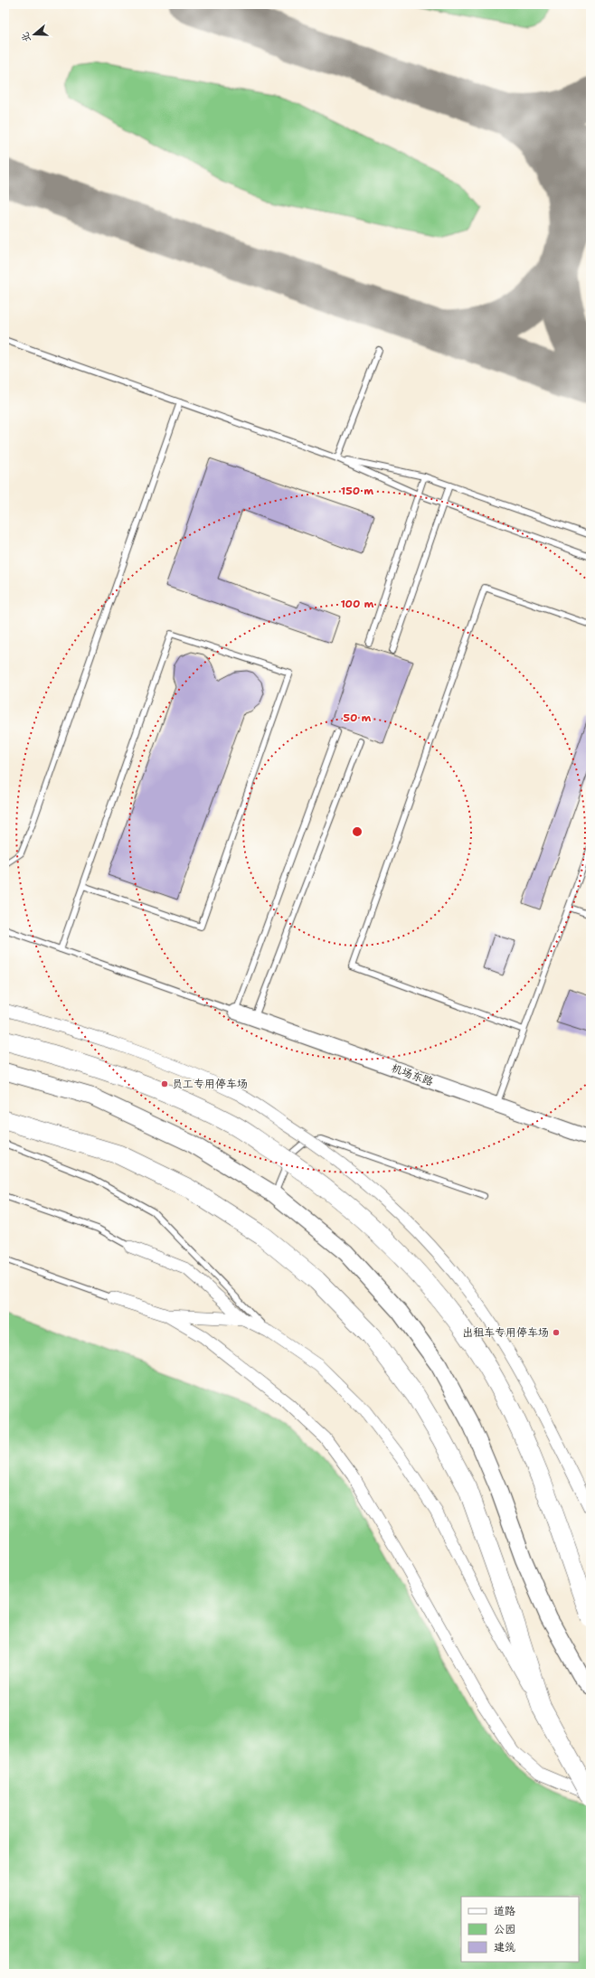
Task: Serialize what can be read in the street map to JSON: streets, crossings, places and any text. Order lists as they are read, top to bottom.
{
  "streets": {
    "street": ["机场东路"]
  },
  "places": ["员工专用停车场", "出租车专用停车场"],
  "legend": ["道路", "公园", "建筑"],
  "north": "left",
  "rings": ["150 m", "100 m", "50 m"]
}
